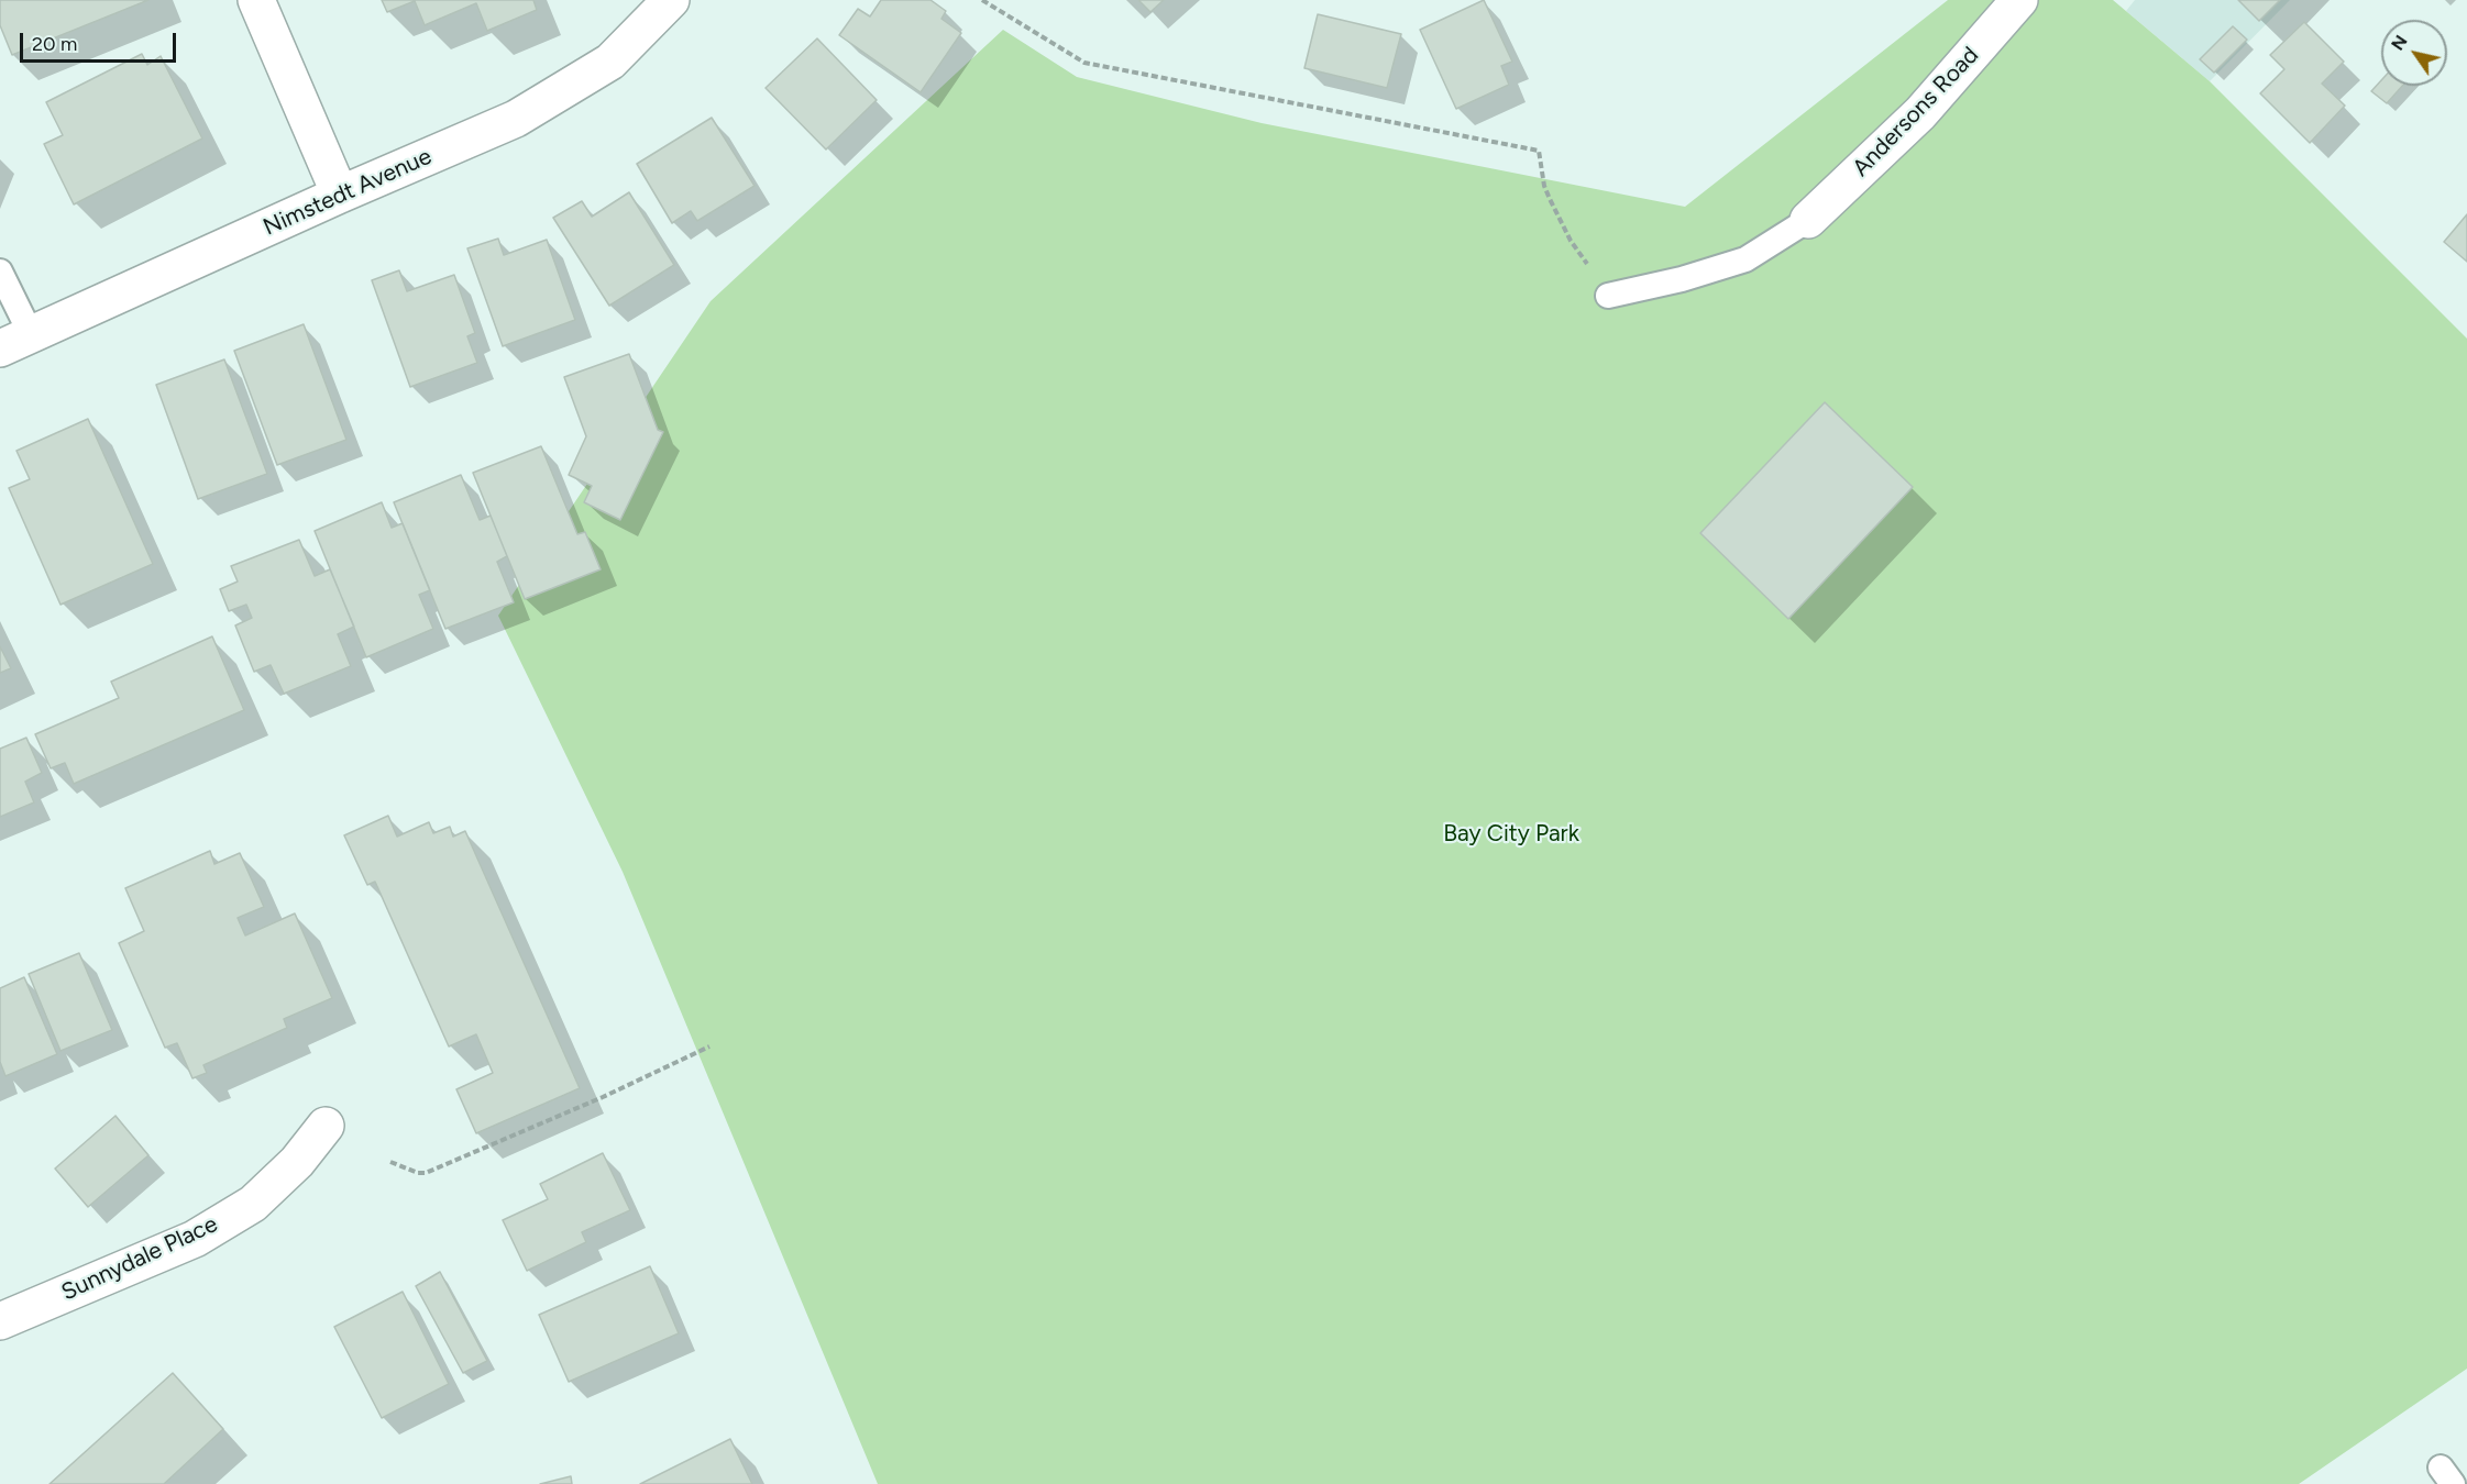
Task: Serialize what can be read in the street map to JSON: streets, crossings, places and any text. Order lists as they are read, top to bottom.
{
  "streets": {
    "street": ["Andersons Road", "Nimstedt Avenue", "Sunnydale Place"]
  },
  "parks": ["Bay City Park"],
  "scale_bar": "20 m",
  "north": "top left"
}
